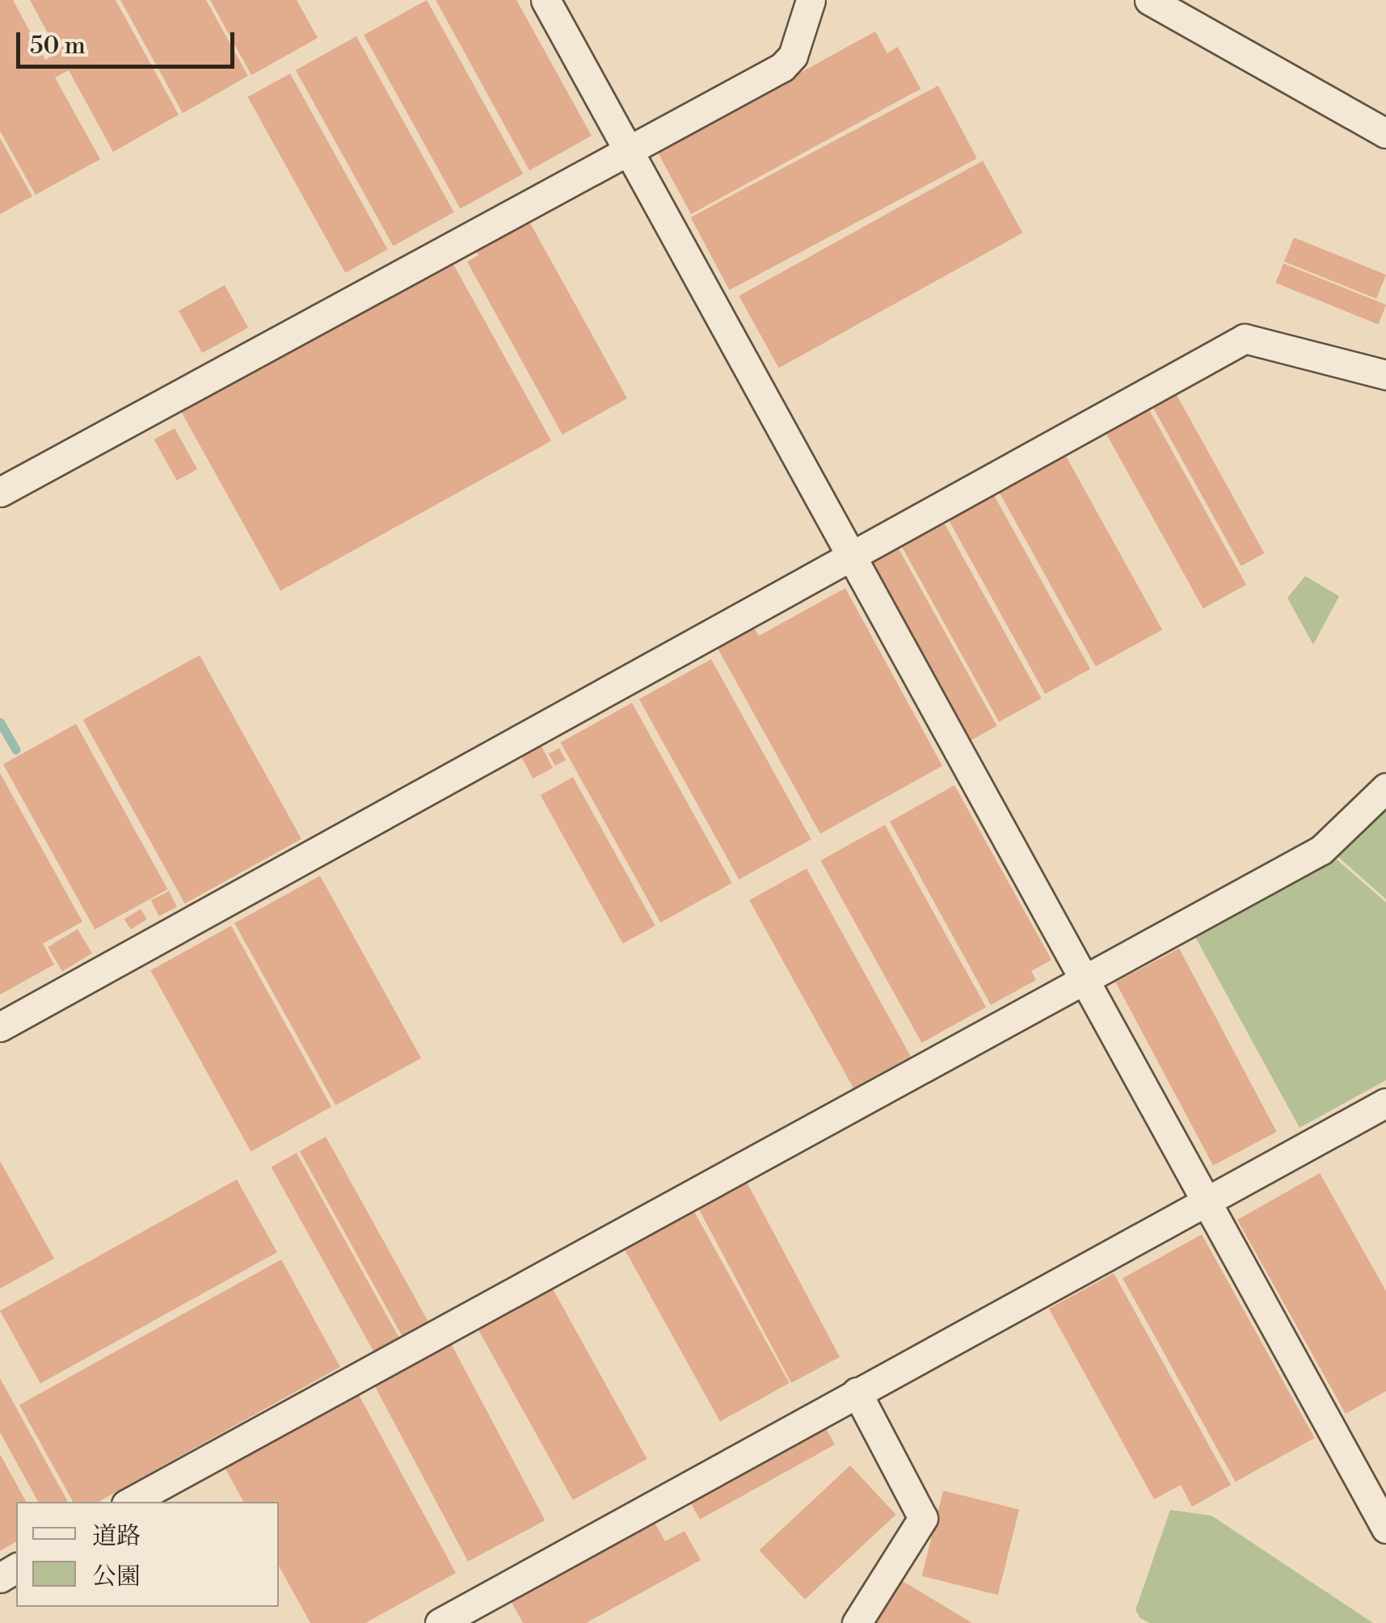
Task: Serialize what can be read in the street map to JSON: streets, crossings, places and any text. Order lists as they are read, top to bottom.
{
  "legend": ["道路", "公園"],
  "scale_bar": "50 m"
}
